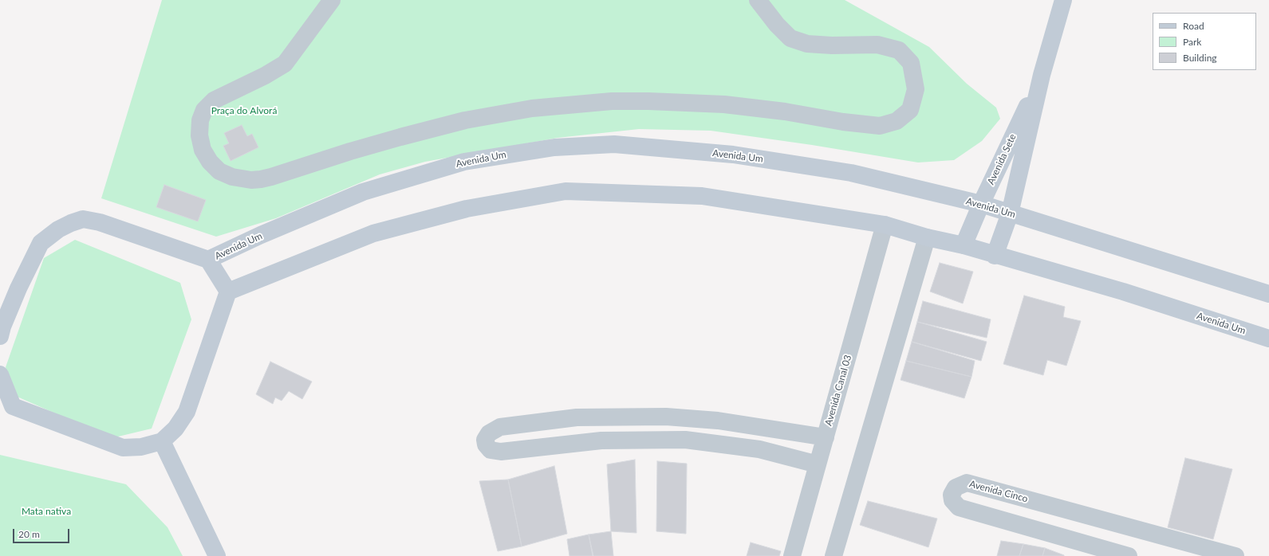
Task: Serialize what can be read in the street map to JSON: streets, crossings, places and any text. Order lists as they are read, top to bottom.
{
  "streets": {
    "street": [
      "Avenida Um",
      "Avenida Sete",
      "Avenida Canal 03",
      "Avenida Cinco"
    ]
  },
  "crossings": [
    ["Avenida Um", "Avenida Sete"],
    ["Avenida Um", "Avenida Canal 03"]
  ],
  "parks": ["Praça do Alvorá", "Mata nativa"],
  "legend": ["Road", "Park", "Building"],
  "scale_bar": "20 m"
}
